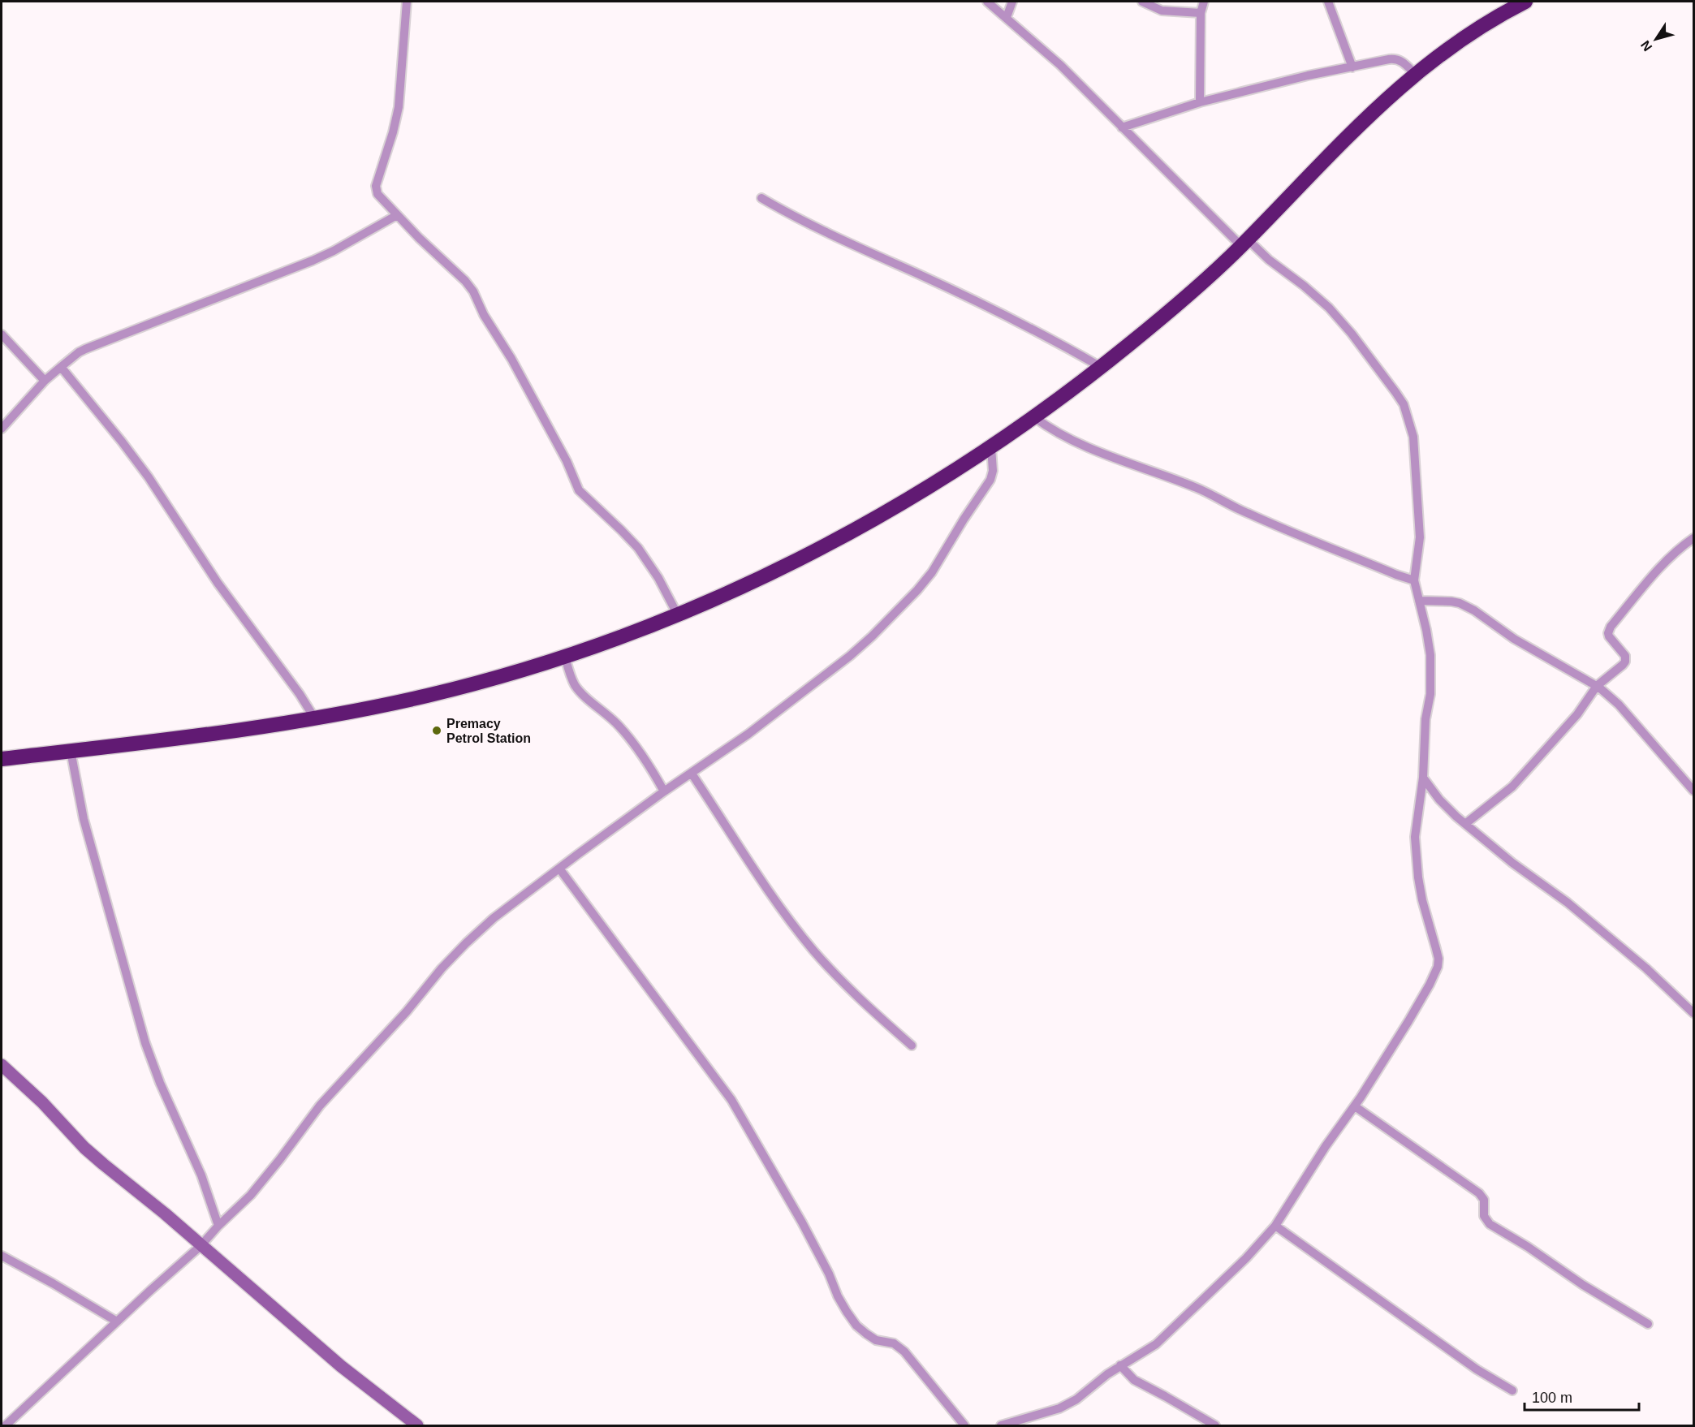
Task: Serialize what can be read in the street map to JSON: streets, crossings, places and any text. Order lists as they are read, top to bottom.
{
  "places": ["Premacy Petrol Station"],
  "scale_bar": "100 m",
  "north": "bottom left"
}
